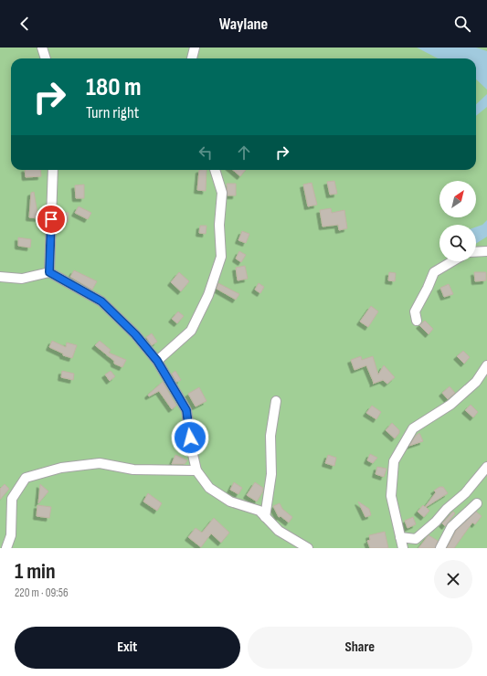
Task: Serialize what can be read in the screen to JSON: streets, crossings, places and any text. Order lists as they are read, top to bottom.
{
  "north": "top right",
  "page": {
    "header": "Waylane",
    "turn": ["180 m", "Turn right"],
    "heading": ["1 min", "220 m · 09:56"],
    "buttons": ["Exit", "Share"]
  }
}
